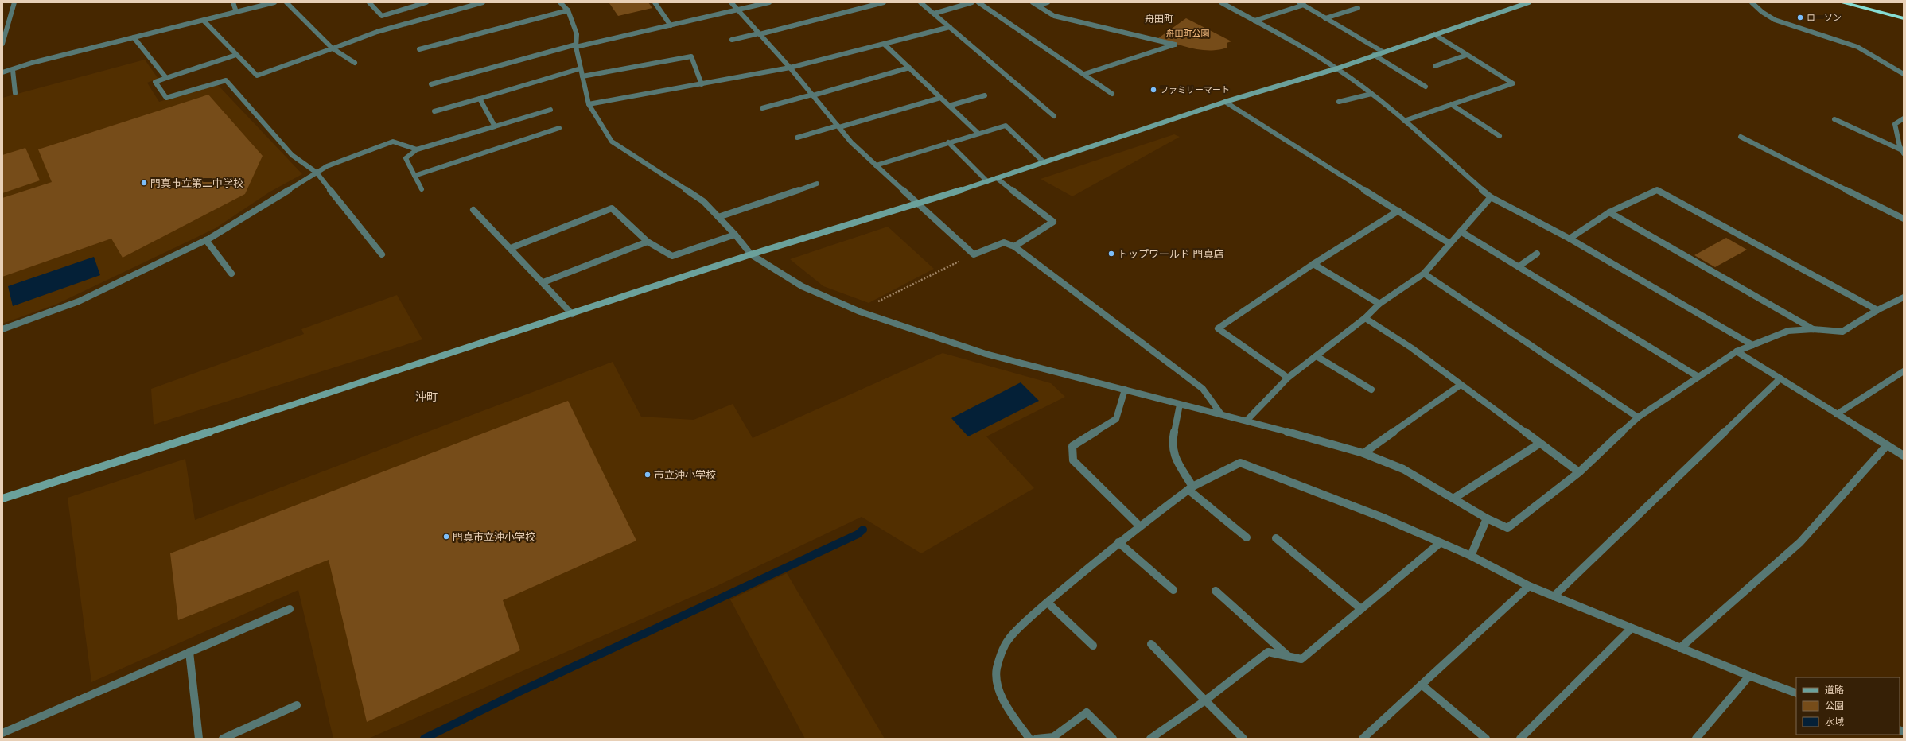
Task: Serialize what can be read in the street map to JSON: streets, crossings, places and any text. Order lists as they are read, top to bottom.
{
  "districts": ["舟田町", "沖町"],
  "parks": ["舟田町公園"],
  "places": [
    "ローソン",
    "ファミリーマート",
    "門真市立第二中学校",
    "トップワールド 門真店",
    "市立沖小学校",
    "門真市立沖小学校"
  ],
  "legend": ["道路", "公園", "水域"]
}
